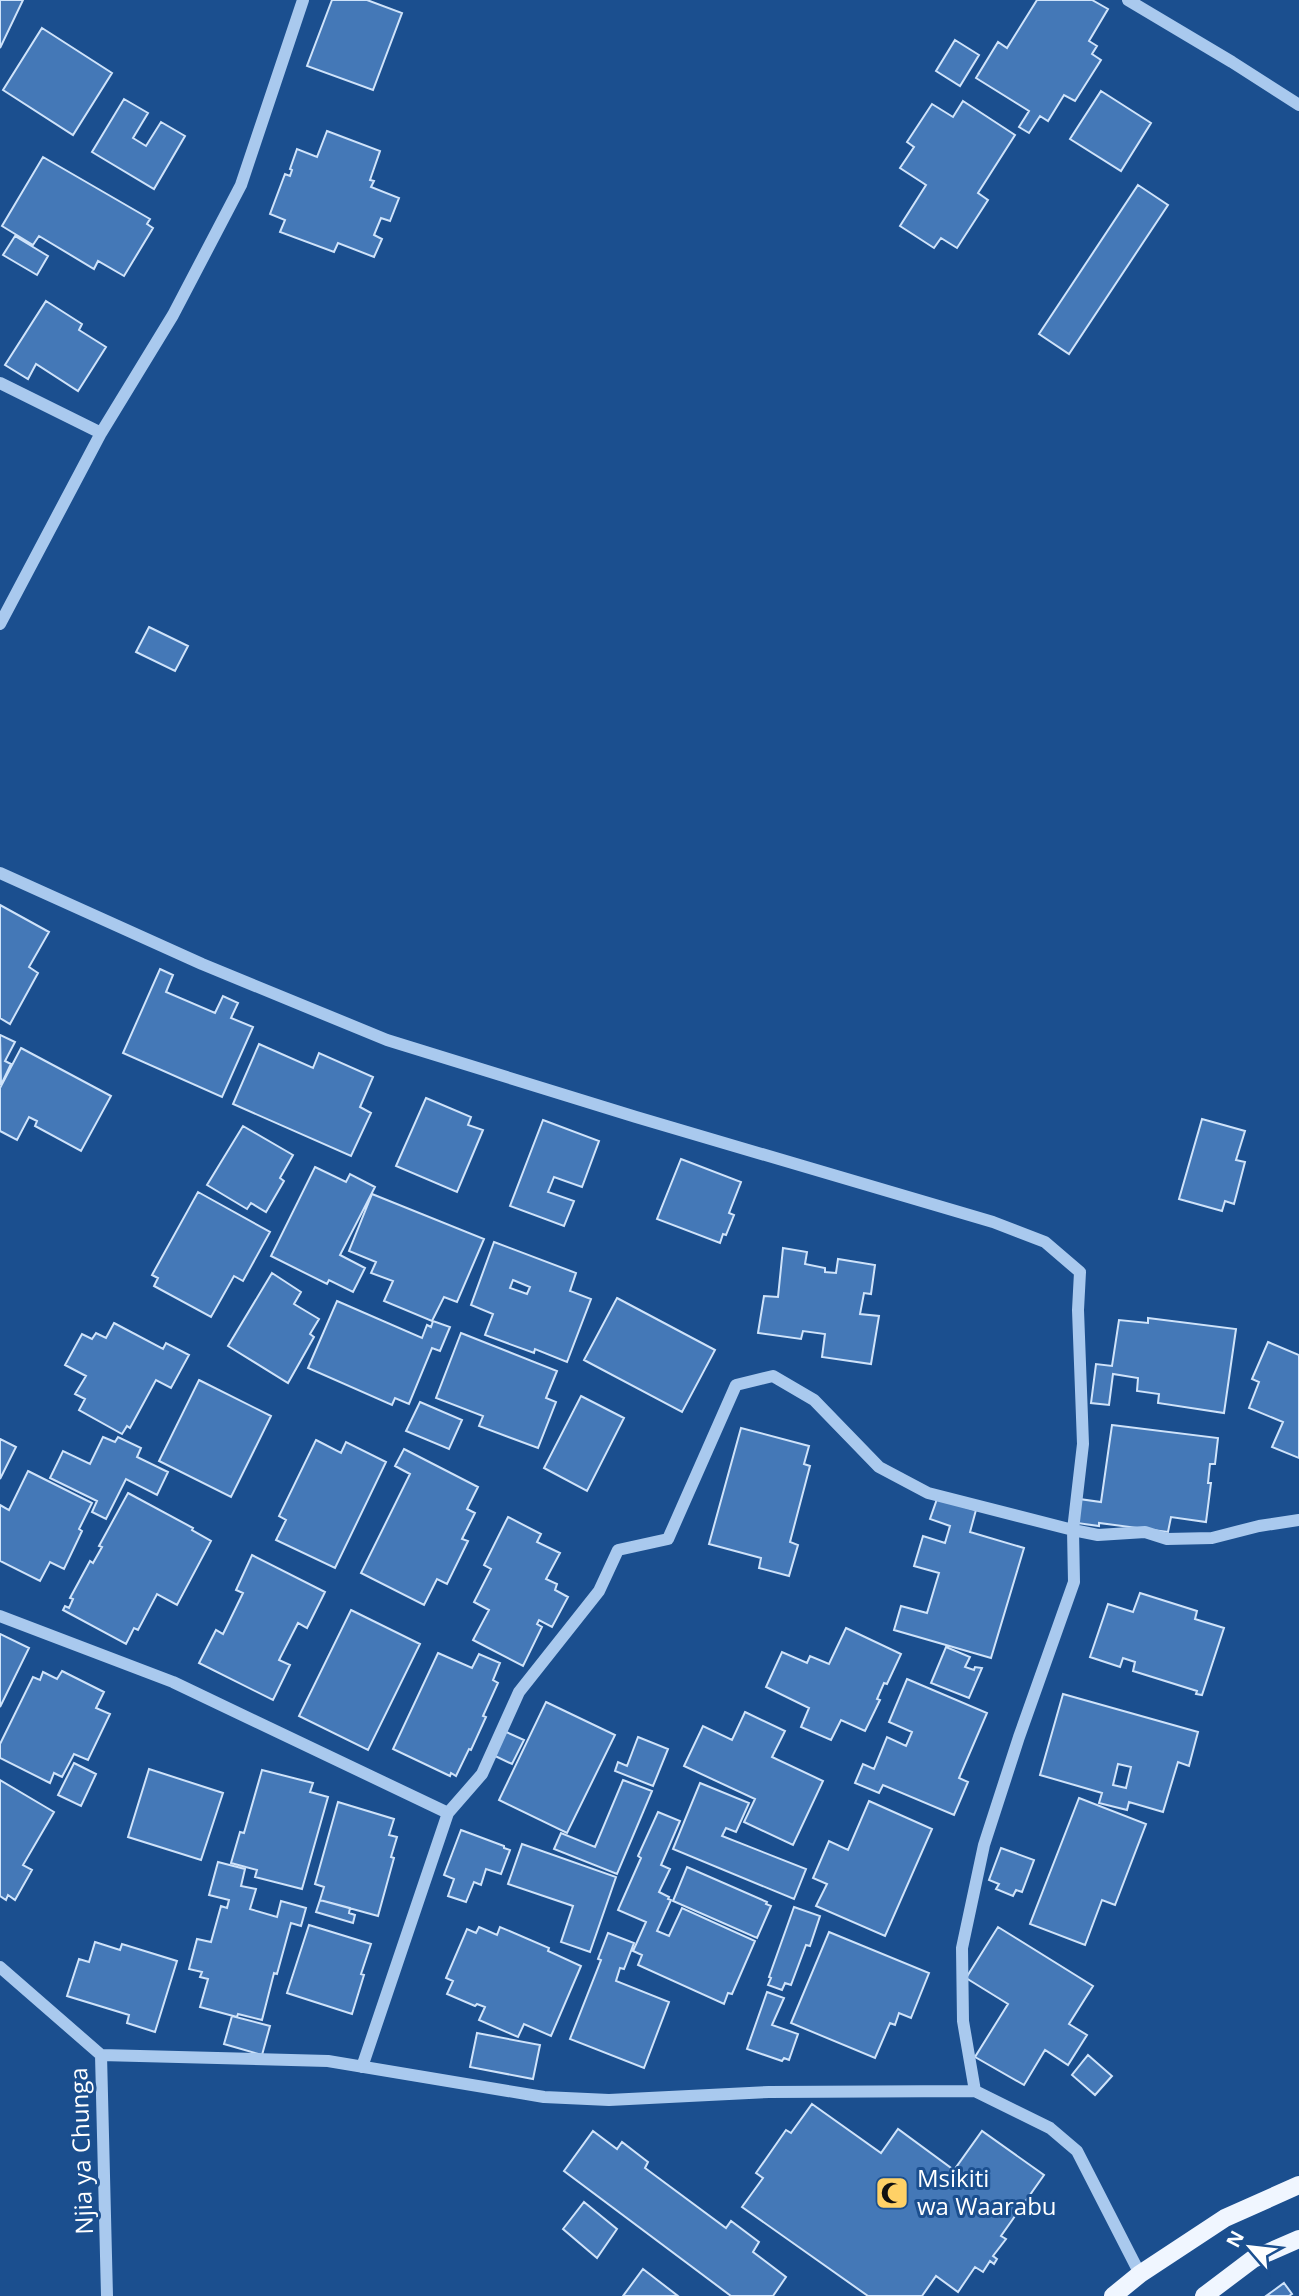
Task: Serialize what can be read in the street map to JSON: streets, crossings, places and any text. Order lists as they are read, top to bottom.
{
  "streets": {
    "street": ["Njia ya Chunga"]
  },
  "places": {
    "mosque": ["Msikiti wa Waarabu"]
  },
  "north": "top left"
}
